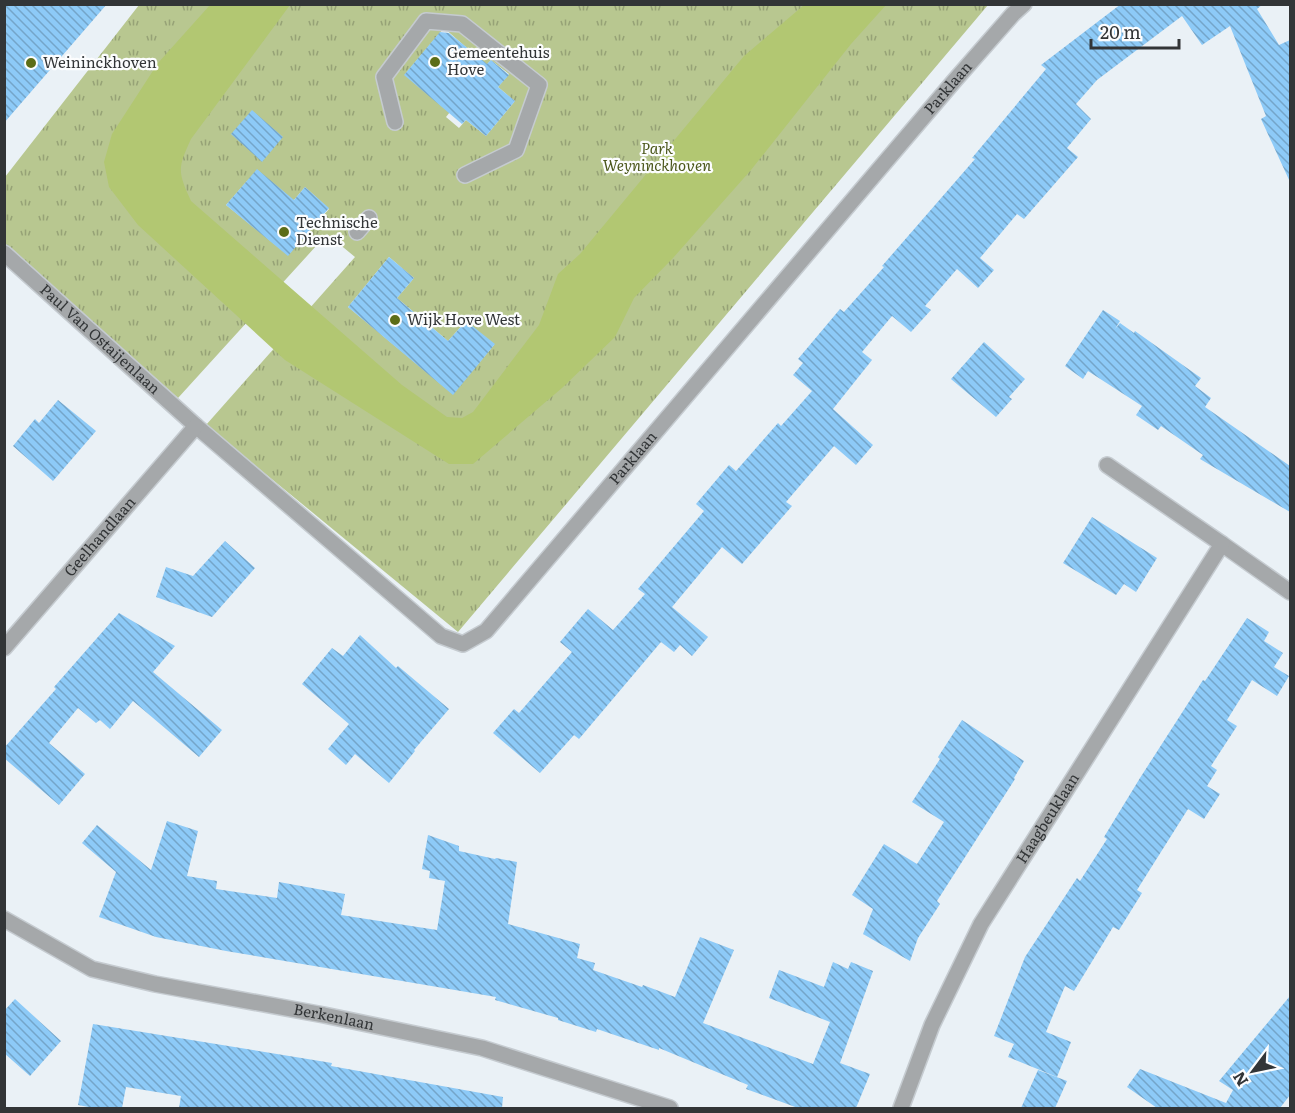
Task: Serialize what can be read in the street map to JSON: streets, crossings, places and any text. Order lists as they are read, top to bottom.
{
  "streets": {
    "street": [
      "Parklaan",
      "Paul Van Ostaijenlaan",
      "Geelhandlaan",
      "Haagbeuklaan",
      "Berkenlaan"
    ]
  },
  "crossings": [
    ["Parklaan", "Paul Van Ostaijenlaan"],
    ["Parklaan", "Geelhandlaan"],
    ["Paul Van Ostaijenlaan", "Geelhandlaan"]
  ],
  "parks": ["Park Weyninckhoven"],
  "places": [
    "Gemeentehuis Hove",
    "Weininckhoven",
    "Technische Dienst",
    "Wijk Hove West"
  ],
  "scale_bar": "20 m",
  "north": "bottom left"
}
